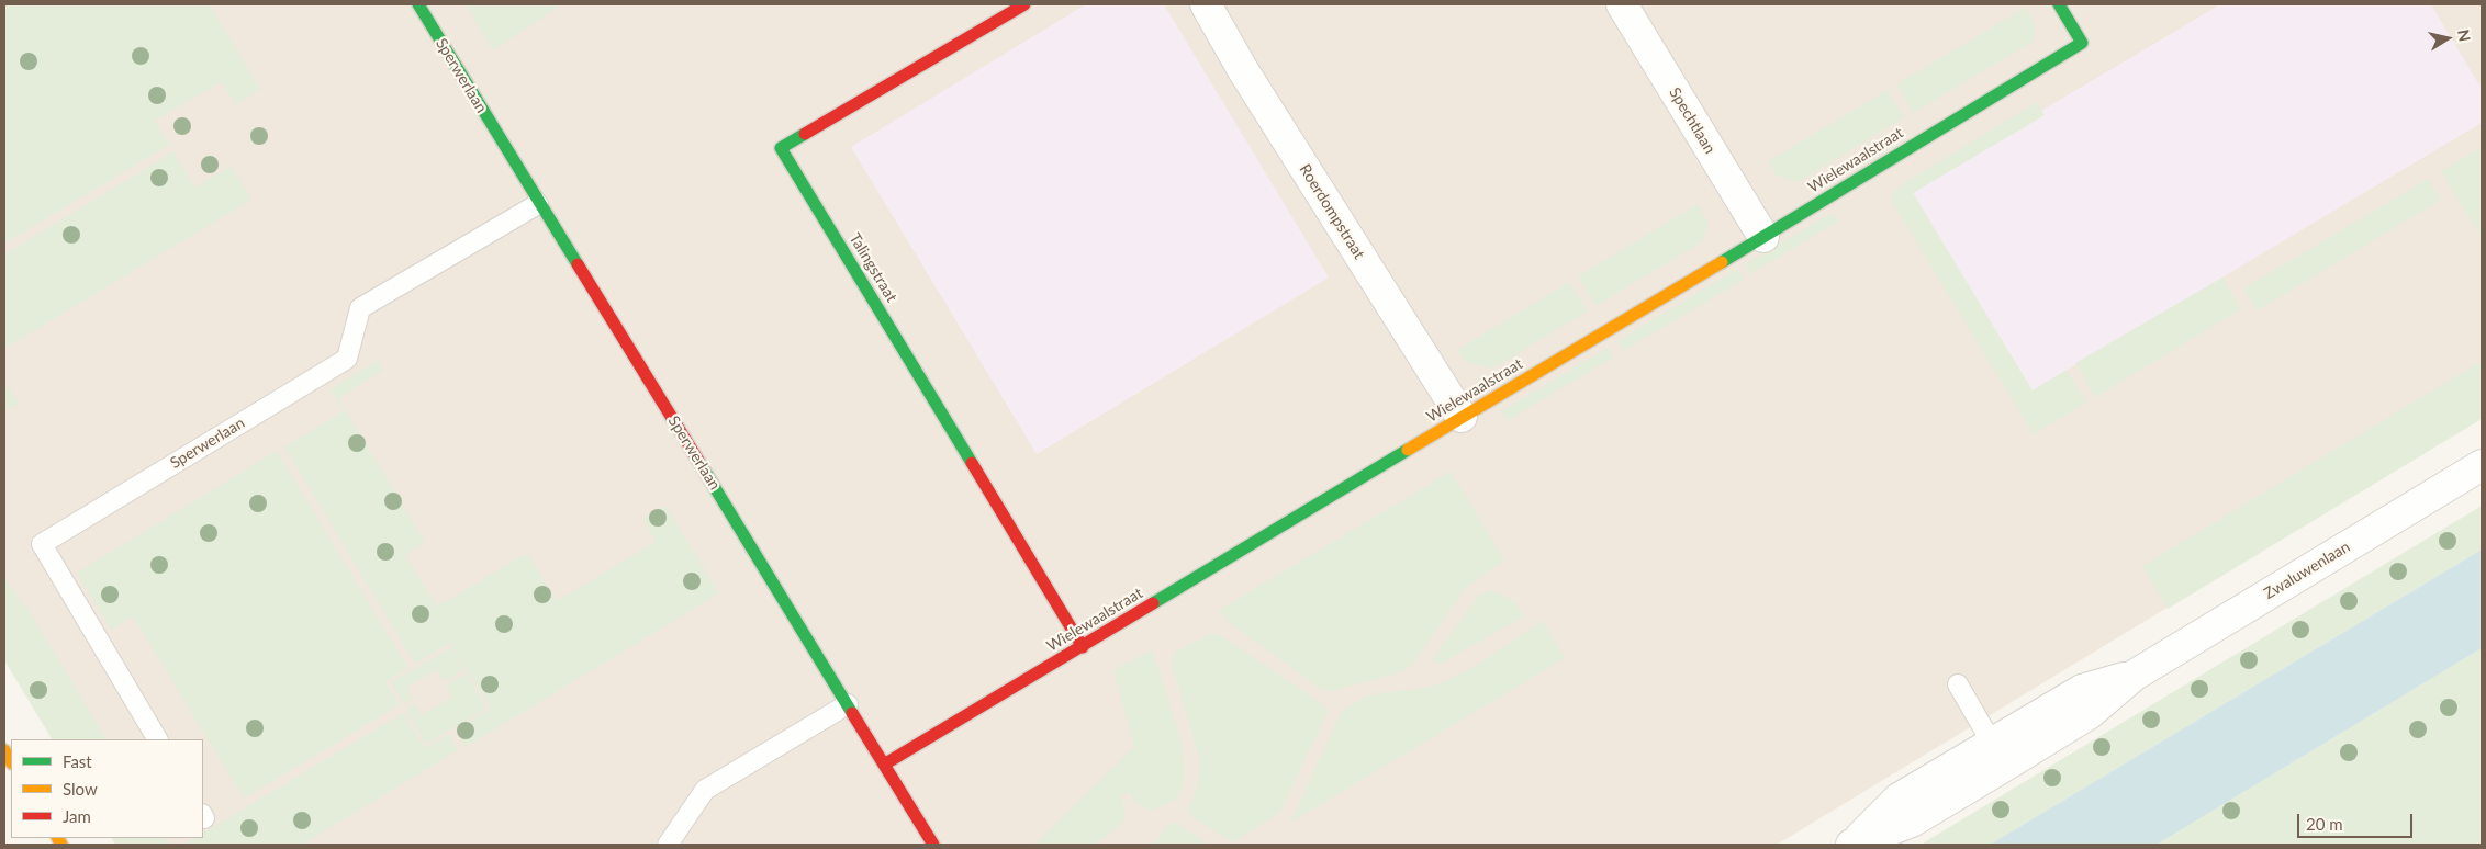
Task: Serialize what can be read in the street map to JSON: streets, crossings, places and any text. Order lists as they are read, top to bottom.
{
  "streets": {
    "street": [
      "Sperwerlaan",
      "Spechtlaan",
      "Wielewaalstraat",
      "Roerdompstraat",
      "Talingstraat",
      "Zwaluwenlaan"
    ]
  },
  "crossings": [
    ["Sperwerlaan", "Wielewaalstraat"],
    ["Spechtlaan", "Wielewaalstraat"],
    ["Wielewaalstraat", "Roerdompstraat"],
    ["Wielewaalstraat", "Talingstraat"]
  ],
  "legend": ["Fast", "Slow", "Jam"],
  "scale_bar": "20 m",
  "north": "right"
}
